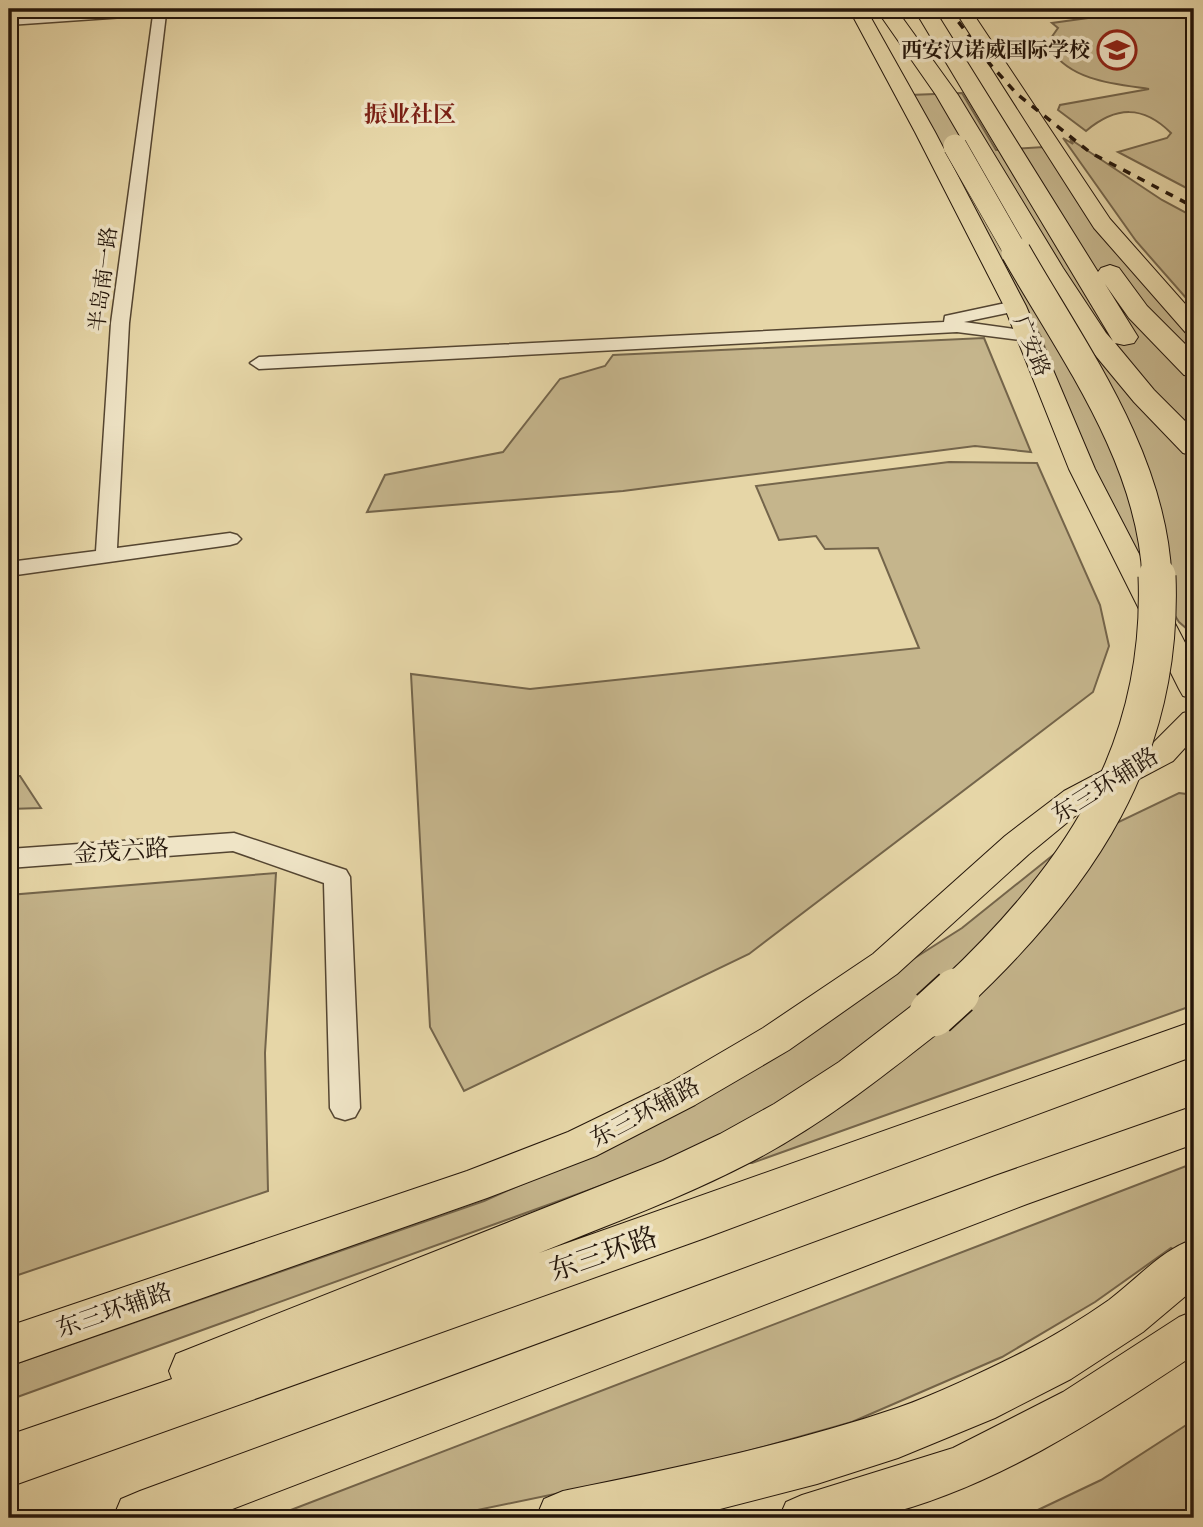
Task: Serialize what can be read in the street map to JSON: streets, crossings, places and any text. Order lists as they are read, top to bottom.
{
  "streets": {
    "highway": ["东三环路"],
    "main road": ["广安路", "东三环辅路"],
    "street": ["半岛南一路", "金茂六路"]
  },
  "districts": ["振业社区"],
  "places": {
    "school or university": ["西安汉诺威国际学校"]
  }
}
